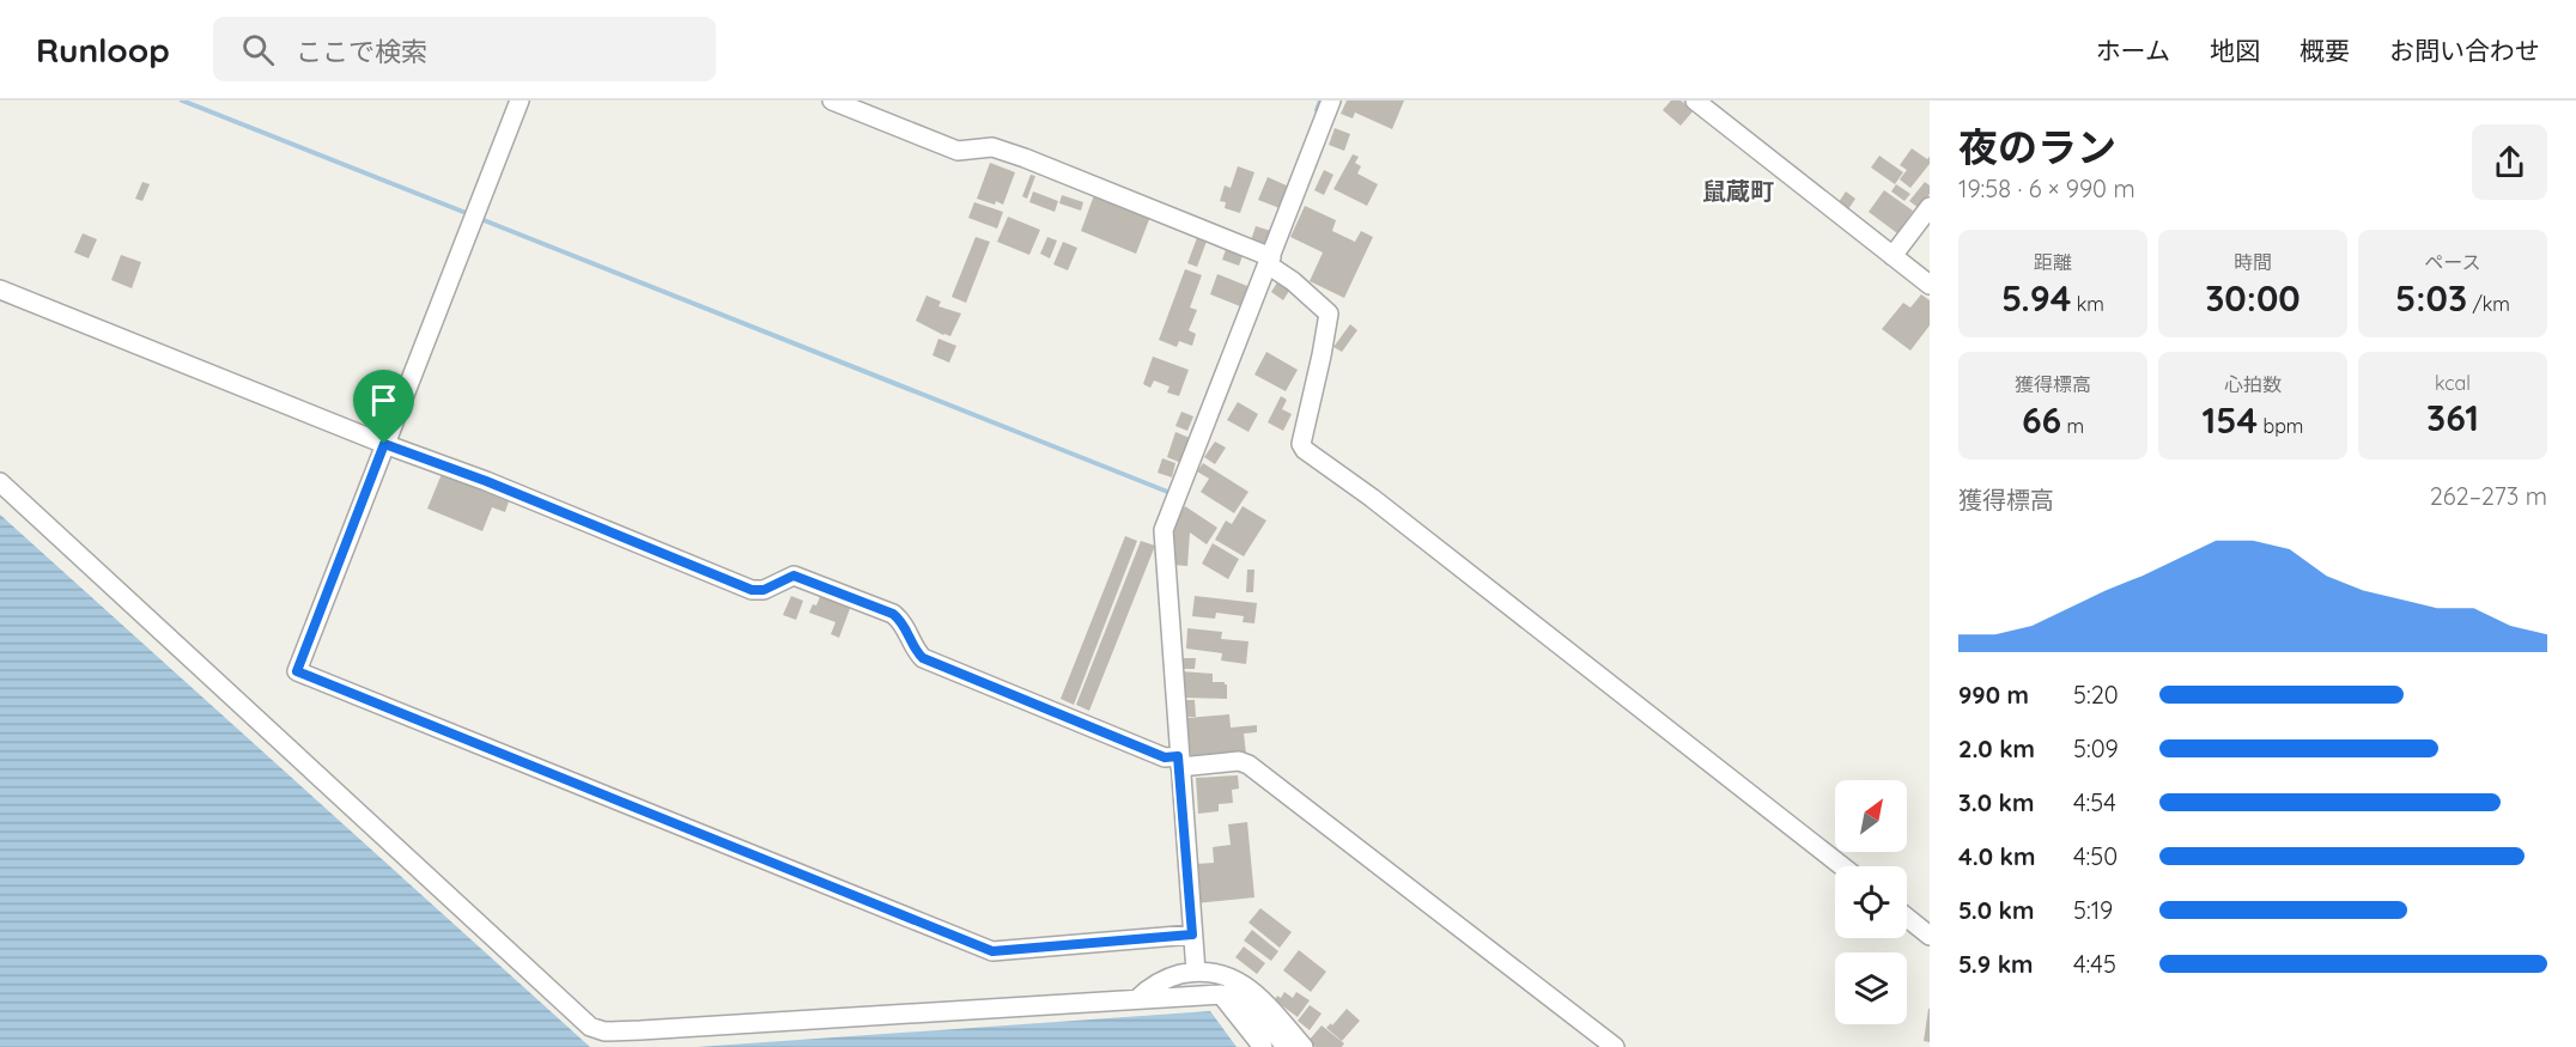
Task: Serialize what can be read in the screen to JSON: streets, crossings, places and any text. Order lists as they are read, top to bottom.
{
  "districts": ["鼠蔵町"],
  "north": "top right",
  "page": {
    "header": "Runloop",
    "search": "ここで検索",
    "nav": [
      "ホーム",
      "地図",
      "概要",
      "お問い合わせ"
    ],
    "heading": ["夜のラン", "19:58 · 6 × 990 m"],
    "stats": [
      ["距離", "5.94 km"],
      ["時間", "30:00"],
      ["ペース", "5:03 /km"],
      ["獲得標高", "66 m"],
      ["心拍数", "154 bpm"],
      ["kcal", "361"]
    ],
    "chart": ["獲得標高", "262–273 m"],
    "list": [
      {
        "name": "990 m",
        "note": "5:20"
      },
      {
        "name": "2.0 km",
        "note": "5:09"
      },
      {
        "name": "3.0 km",
        "note": "4:54"
      },
      {
        "name": "4.0 km",
        "note": "4:50"
      },
      {
        "name": "5.0 km",
        "note": "5:19"
      },
      {
        "name": "5.9 km",
        "note": "4:45"
      }
    ]
  }
}
